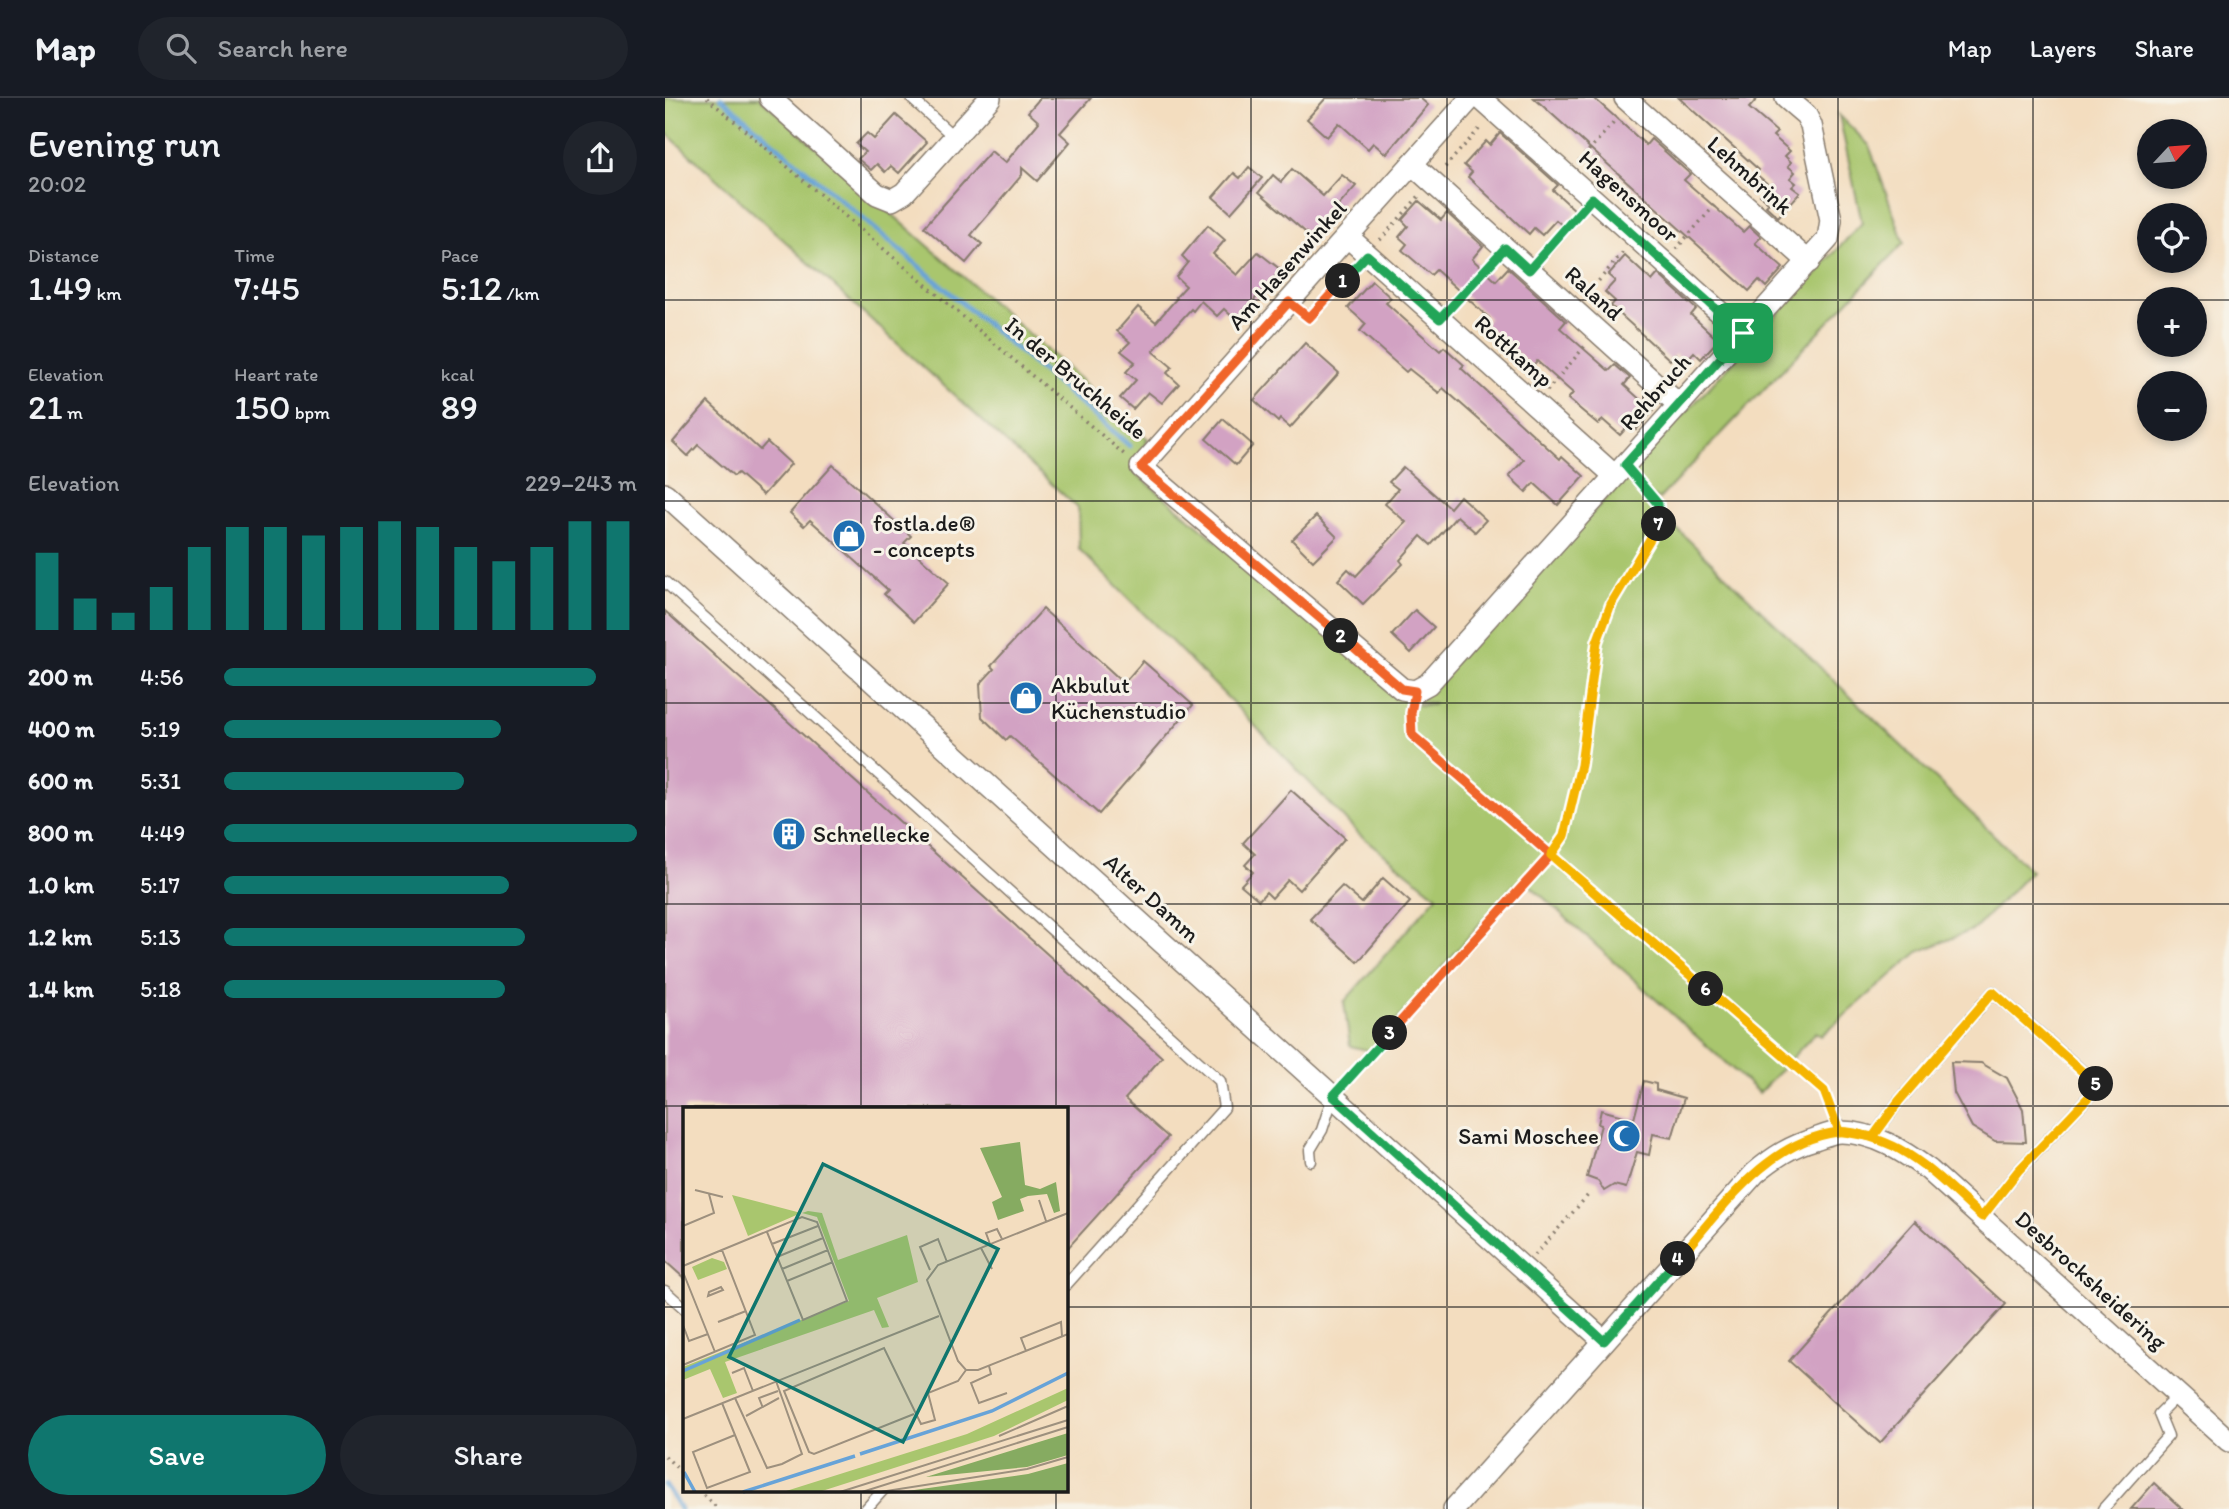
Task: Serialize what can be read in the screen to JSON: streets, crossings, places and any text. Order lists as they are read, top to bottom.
{
  "streets": {
    "street": [
      "Lehmbrink",
      "Hagensmoor",
      "Am Hasenwinkel",
      "Raland",
      "Rottkamp",
      "In der Bruchheide",
      "Rehbruch",
      "Alter Damm",
      "Desbrocksheidering"
    ]
  },
  "crossings": [
    ["Lehmbrink", "Rehbruch"],
    ["Hagensmoor", "Rehbruch"],
    ["Am Hasenwinkel", "Raland"],
    ["Am Hasenwinkel", "Rottkamp"],
    ["Am Hasenwinkel", "In der Bruchheide"],
    ["Raland", "Rehbruch"],
    ["Rottkamp", "Rehbruch"],
    ["In der Bruchheide", "Rehbruch"],
    ["Alter Damm", "Desbrocksheidering"]
  ],
  "places": {
    "shop": ["fostla.de® - concepts", "Akbulut Küchenstudio"],
    "building": ["Schnellecke"],
    "mosque": ["Sami Moschee"]
  },
  "north": "top right",
  "page": {
    "header": "Map",
    "search": "Search here",
    "nav": ["Map", "Layers", "Share"],
    "heading": ["Evening run", "20:02"],
    "map_buttons": ["+", "−"],
    "stats": [
      ["Distance", "1.49 km"],
      ["Time", "7:45"],
      ["Pace", "5:12 /km"],
      ["Elevation", "21 m"],
      ["Heart rate", "150 bpm"],
      ["kcal", "89"]
    ],
    "pins": [
      "1",
      "7",
      "2",
      "6",
      "3",
      "5",
      "4"
    ],
    "chart": ["Elevation", "229–243 m"],
    "list": [
      {
        "name": "200 m",
        "note": "4:56"
      },
      {
        "name": "400 m",
        "note": "5:19"
      },
      {
        "name": "600 m",
        "note": "5:31"
      },
      {
        "name": "800 m",
        "note": "4:49"
      },
      {
        "name": "1.0 km",
        "note": "5:17"
      },
      {
        "name": "1.2 km",
        "note": "5:13"
      },
      {
        "name": "1.4 km",
        "note": "5:18"
      }
    ],
    "buttons": ["Save", "Share"]
  }
}
